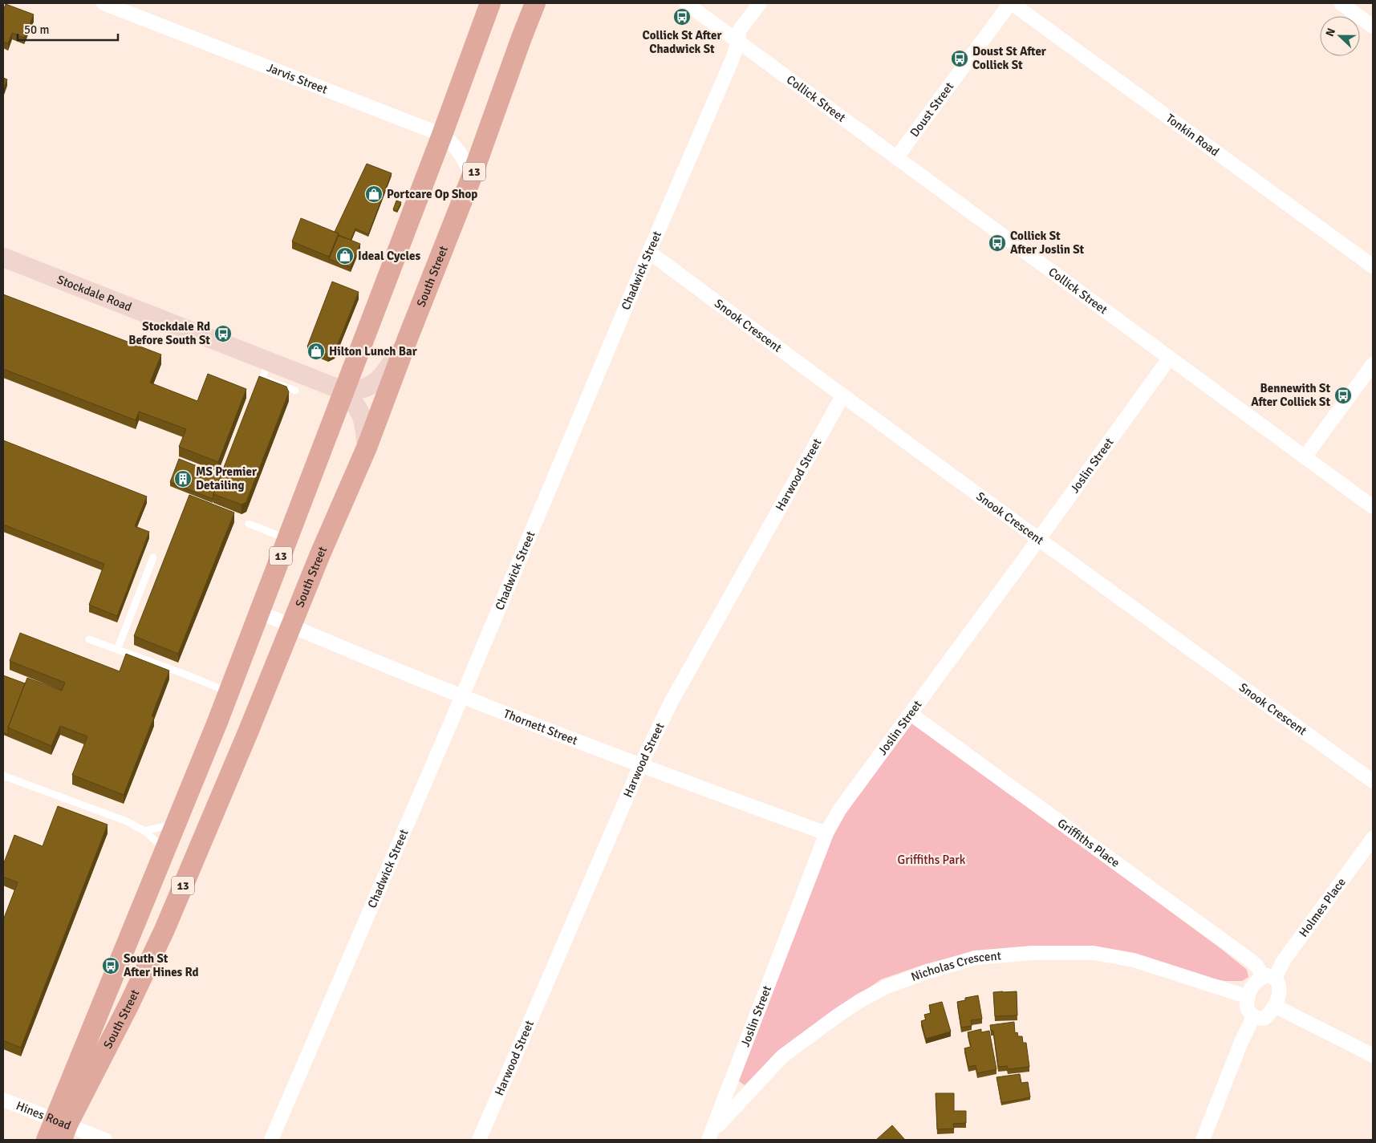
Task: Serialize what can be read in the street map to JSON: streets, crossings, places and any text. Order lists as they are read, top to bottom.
{
  "streets": {
    "main road": ["13", "South Street"],
    "street": [
      "Jarvis Street",
      "Collick Street",
      "Doust Street",
      "Tonkin Road",
      "Chadwick Street",
      "Stockdale Road",
      "Snook Crescent",
      "Joslin Street",
      "Harwood Street",
      "Thornett Street",
      "Griffiths Place",
      "Holmes Place",
      "Nicholas Crescent",
      "Hines Road"
    ]
  },
  "crossings": [
    ["Jarvis Street", "South Street"],
    ["Collick Street", "Doust Street"],
    ["Collick Street", "Chadwick Street"],
    ["Collick Street", "Joslin Street"],
    ["Doust Street", "Tonkin Road"],
    ["Chadwick Street", "Snook Crescent"],
    ["Chadwick Street", "Thornett Street"],
    ["South Street", "Stockdale Road"],
    ["South Street", "Thornett Street"],
    ["South Street", "Hines Road"],
    ["Snook Crescent", "Joslin Street"],
    ["Snook Crescent", "Harwood Street"],
    ["Joslin Street", "Thornett Street"],
    ["Joslin Street", "Griffiths Place"],
    ["Joslin Street", "Nicholas Crescent"],
    ["Harwood Street", "Thornett Street"],
    ["Griffiths Place", "Holmes Place"],
    ["Griffiths Place", "Nicholas Crescent"],
    ["Holmes Place", "Nicholas Crescent"]
  ],
  "parks": ["Griffiths Park"],
  "places": {
    "bus stop": [
      "Collick St After Chadwick St",
      "Doust St After Collick St",
      "Collick St After Joslin St",
      "Stockdale Rd Before South St",
      "Bennewith St After Collick St",
      "South St After Hines Rd"
    ],
    "shop": ["Portcare Op Shop", "Ideal Cycles", "Hilton Lunch Bar"],
    "building": ["MS Premier Detailing"]
  },
  "scale_bar": "50 m",
  "north": "left"
}
